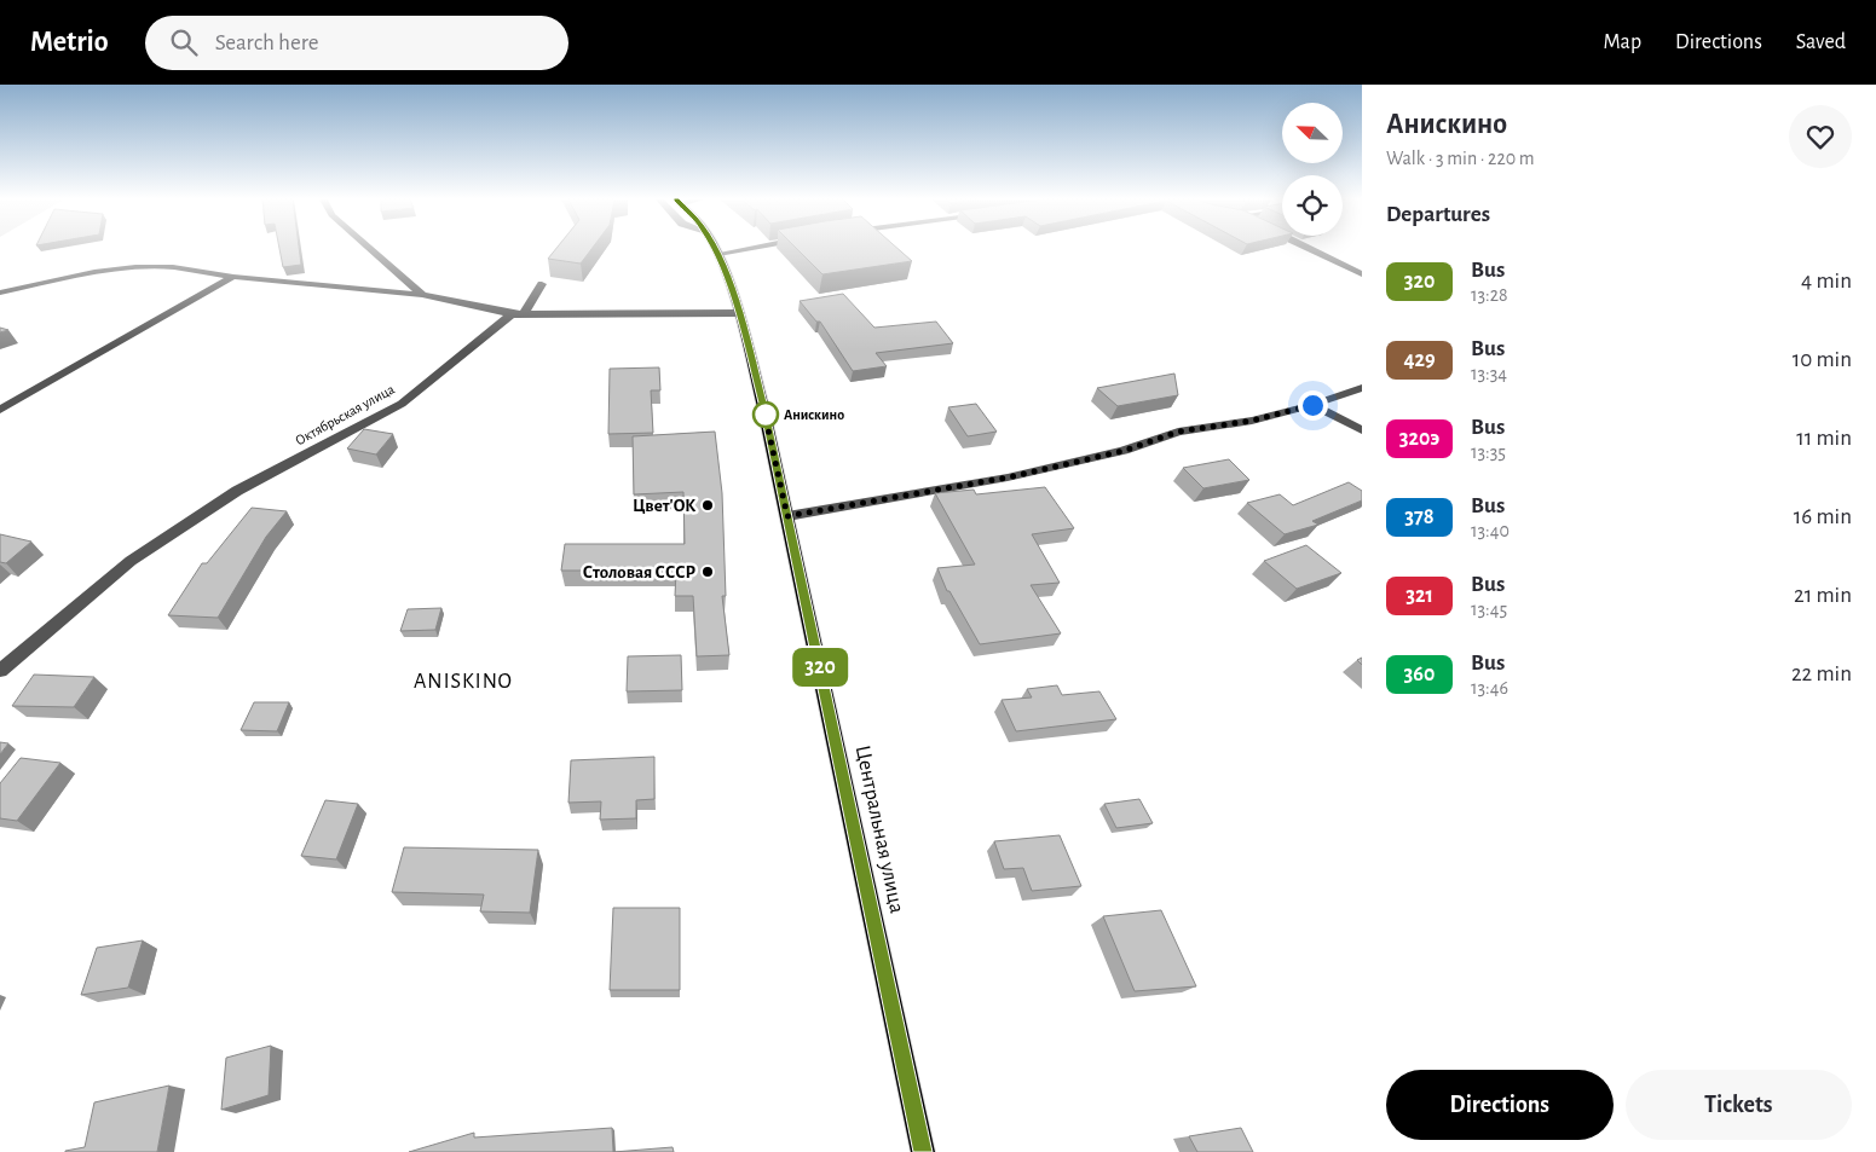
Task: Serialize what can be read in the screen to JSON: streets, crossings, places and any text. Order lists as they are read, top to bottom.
{
  "streets": {
    "main road": ["Центральная улица"],
    "street": ["Октябрьская улица"]
  },
  "districts": ["ANISKINO"],
  "places": ["Анискино", "Цвет'OK", "Столовая СССР"],
  "lines": ["bus line 320"],
  "north": "top left",
  "page": {
    "header": "Metrio",
    "search": "Search here",
    "nav": ["Map", "Directions", "Saved"],
    "on_map": "320",
    "heading": [
      ["Анискино", "Walk · 3 min · 220 m"],
      "Departures"
    ],
    "list": [
      {
        "mark": "320",
        "name": "Bus",
        "note": "13:28",
        "value": "4 min"
      },
      {
        "mark": "429",
        "name": "Bus",
        "note": "13:34",
        "value": "10 min"
      },
      {
        "mark": "320э",
        "name": "Bus",
        "note": "13:35",
        "value": "11 min"
      },
      {
        "mark": "378",
        "name": "Bus",
        "note": "13:40",
        "value": "16 min"
      },
      {
        "mark": "321",
        "name": "Bus",
        "note": "13:45",
        "value": "21 min"
      },
      {
        "mark": "360",
        "name": "Bus",
        "note": "13:46",
        "value": "22 min"
      }
    ],
    "buttons": ["Directions", "Tickets"]
  }
}
